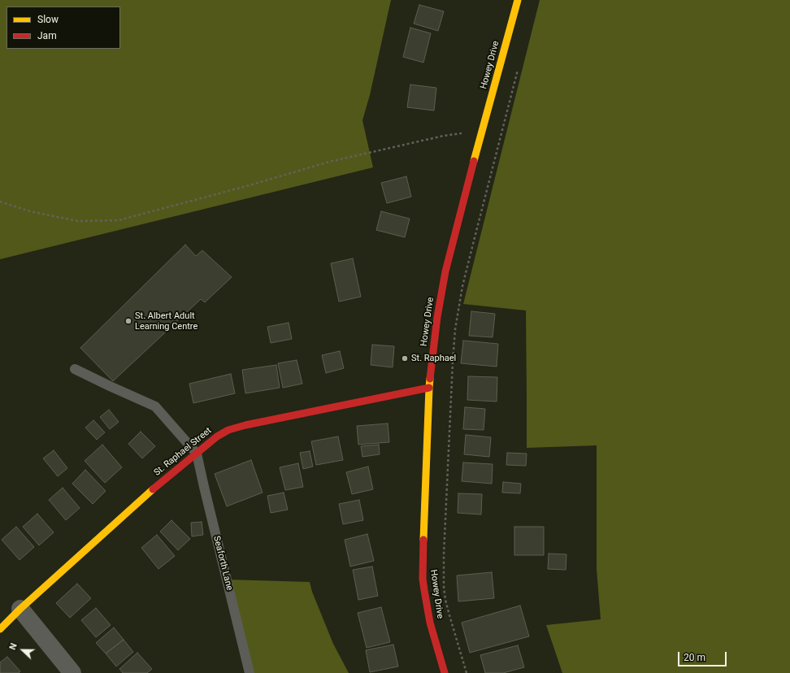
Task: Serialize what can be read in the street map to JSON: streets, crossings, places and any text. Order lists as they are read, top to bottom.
{
  "streets": {
    "main road": ["Howey Drive", "St. Raphael Street"],
    "lane": ["Seaforth Lane"]
  },
  "crossings": [
    ["Howey Drive", "St. Raphael Street"],
    ["St. Raphael Street", "Seaforth Lane"]
  ],
  "places": ["St. Albert Adult Learning Centre", "St. Raphael"],
  "legend": ["Slow", "Jam"],
  "scale_bar": "20 m",
  "north": "left"
}
